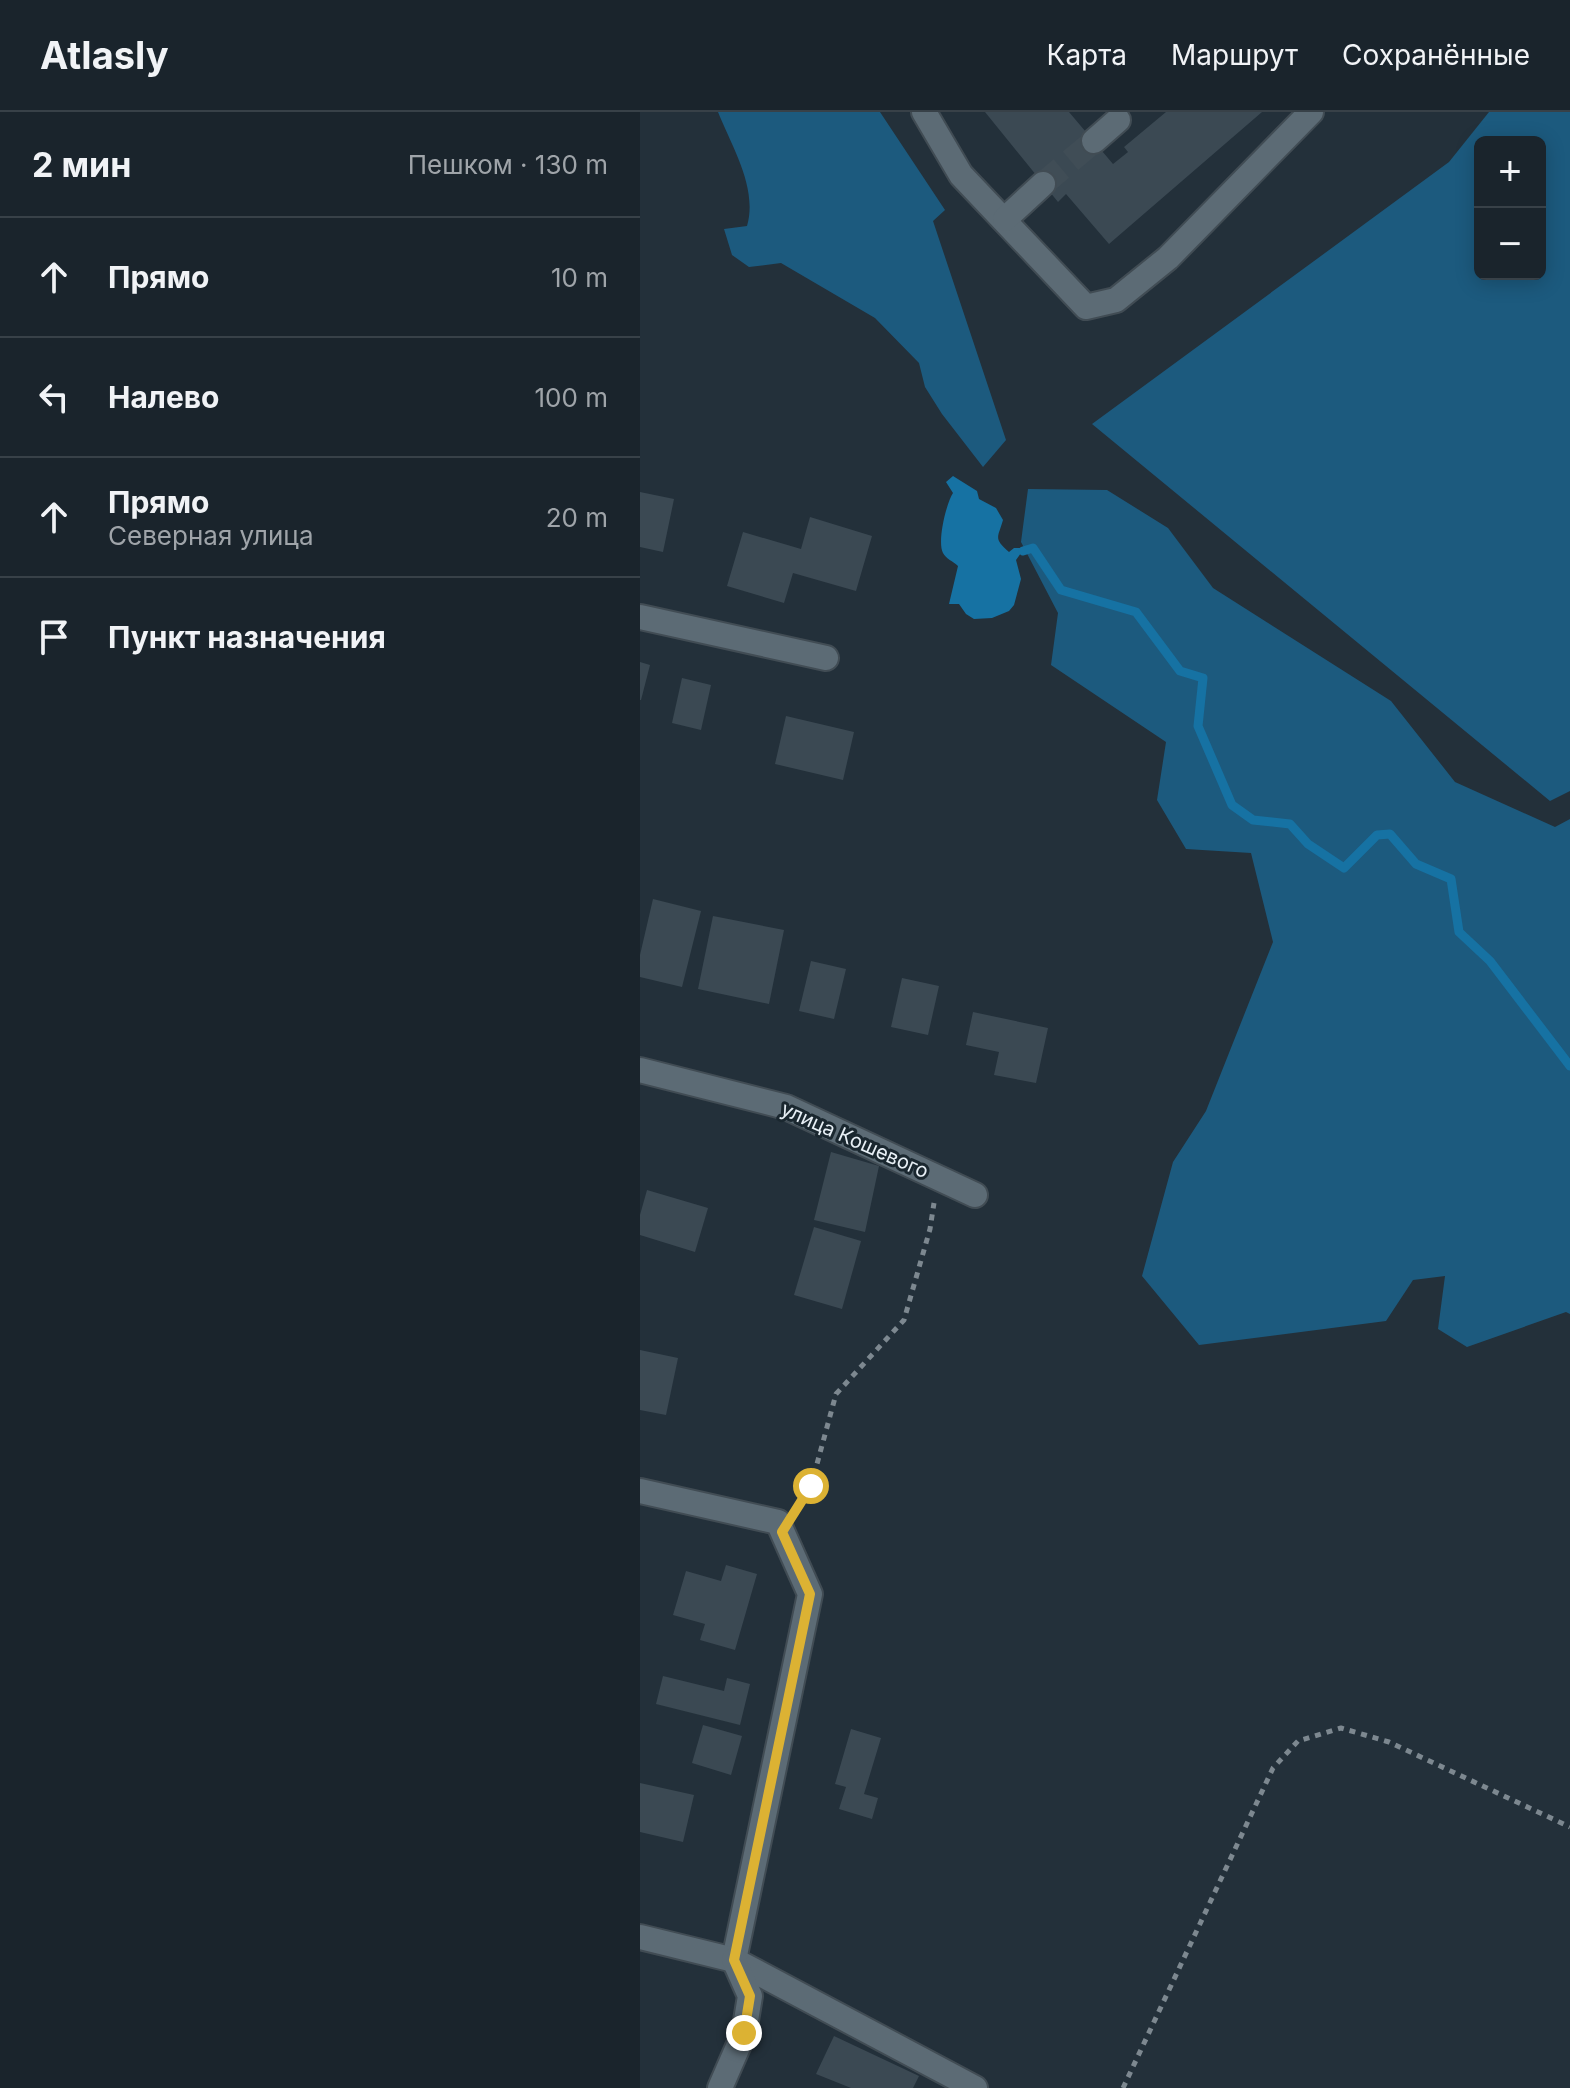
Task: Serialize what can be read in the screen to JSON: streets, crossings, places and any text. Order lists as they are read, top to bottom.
{
  "streets": {
    "street": ["улица Кошевого"]
  },
  "page": {
    "header": "Atlasly",
    "nav": ["Карта", "Маршрут", "Сохранённые"],
    "heading": ["2 мин", "Пешком · 130 m"],
    "map_buttons": ["+", "−"],
    "list": [
      ["Прямо", "10 m"],
      ["Налево", "100 m"],
      ["Прямо", "Северная улица", "20 m"],
      "Пункт назначения"
    ]
  }
}
